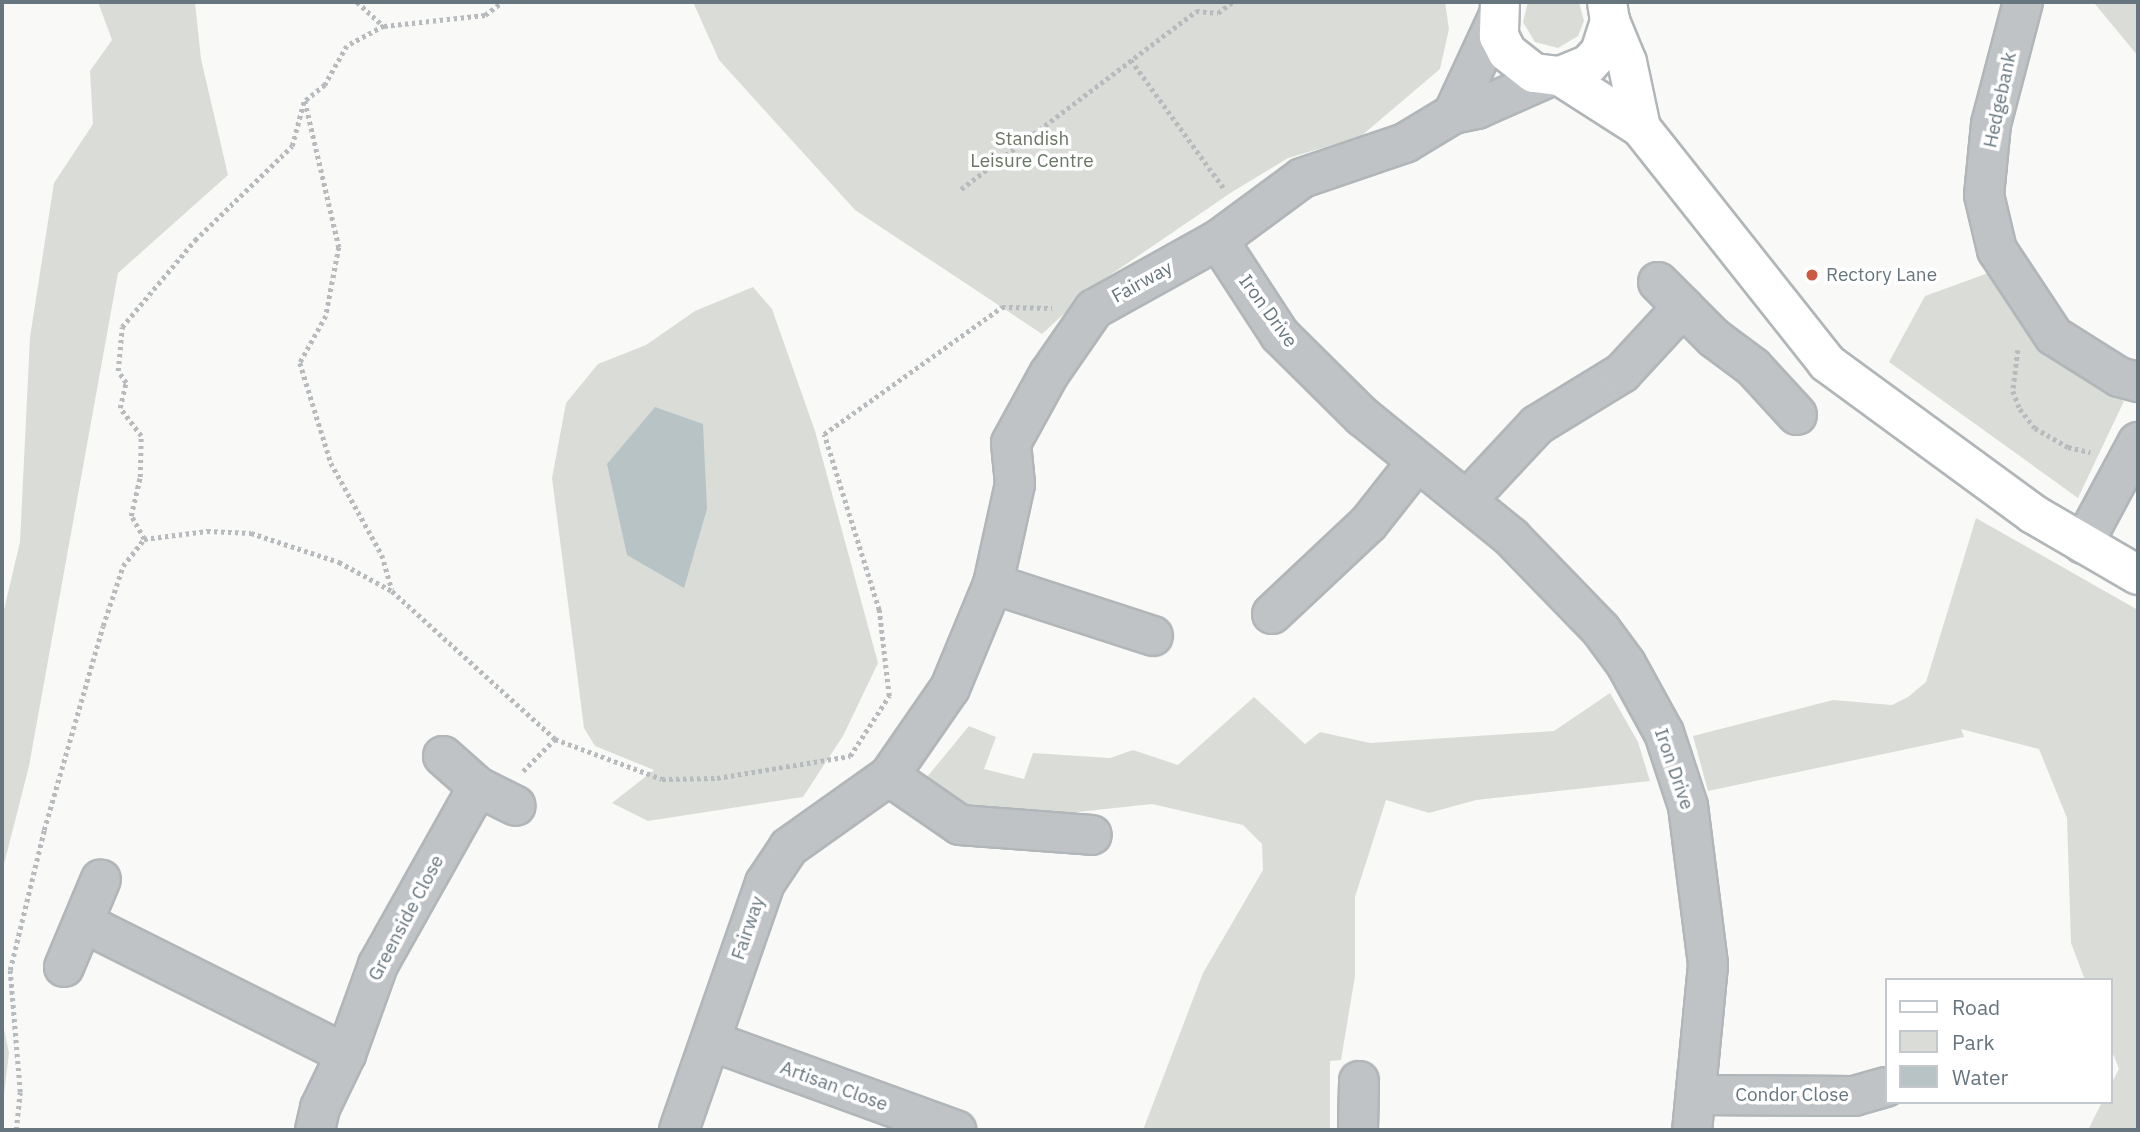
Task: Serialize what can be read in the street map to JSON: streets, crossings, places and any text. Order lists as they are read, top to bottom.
{
  "streets": {
    "street": [
      "Hedgebank",
      "Fairway",
      "Iron Drive",
      "Greenside Close",
      "Artisan Close",
      "Condor Close"
    ]
  },
  "crossings": [
    ["Fairway", "Iron Drive"],
    ["Fairway", "Artisan Close"],
    ["Iron Drive", "Condor Close"]
  ],
  "parks": ["Standish Leisure Centre"],
  "places": ["Rectory Lane"],
  "legend": ["Road", "Park", "Water"]
}
